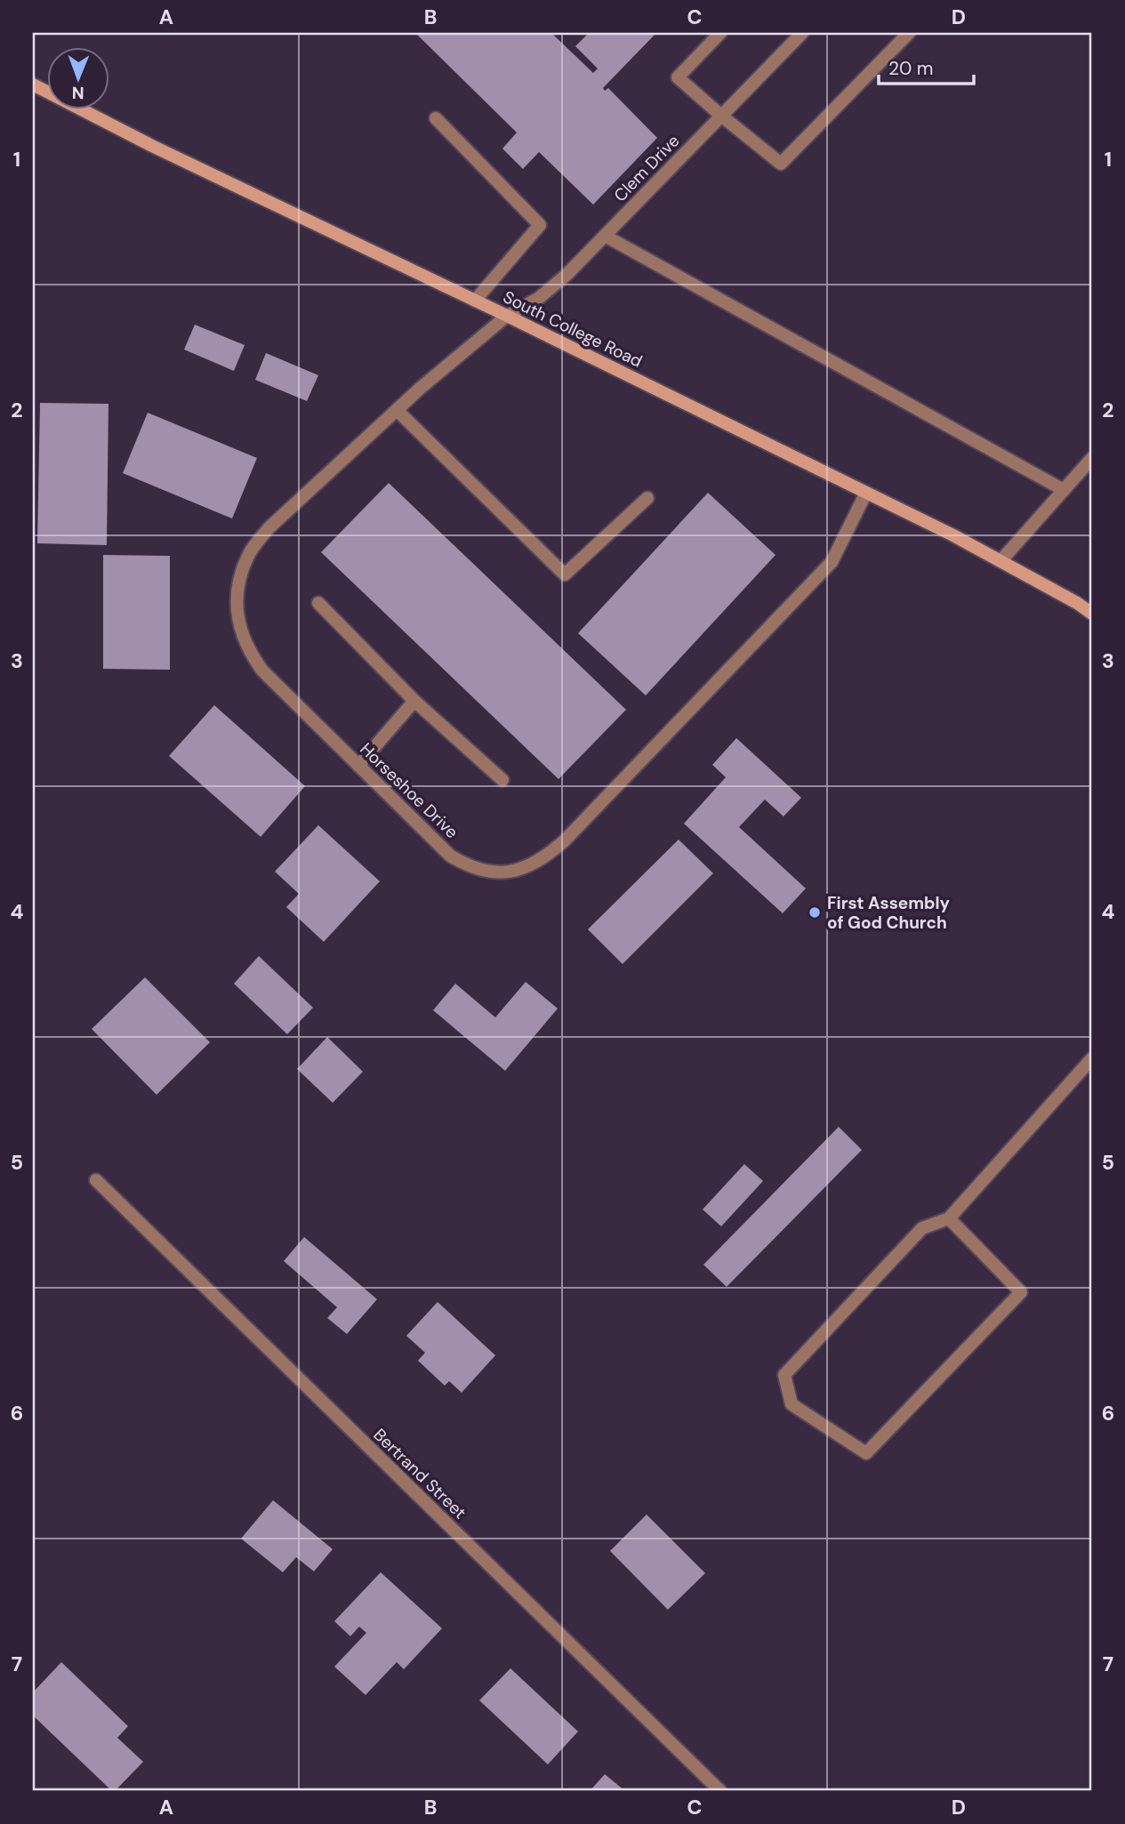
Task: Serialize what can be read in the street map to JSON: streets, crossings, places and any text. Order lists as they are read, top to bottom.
{
  "streets": {
    "main road": ["South College Road"],
    "street": ["Clem Drive", "Horseshoe Drive", "Bertrand Street"]
  },
  "crossings": [
    ["Clem Drive", "South College Road"],
    ["Clem Drive", "Horseshoe Drive"],
    ["South College Road", "Horseshoe Drive"]
  ],
  "places": ["First Assembly of God Church"],
  "scale_bar": "20 m",
  "north": "bottom",
  "grid": {
    "columns": [
      "A",
      "B",
      "C",
      "D"
    ],
    "rows": [
      "1",
      "2",
      "3",
      "4",
      "5",
      "6",
      "7"
    ]
  }
}
